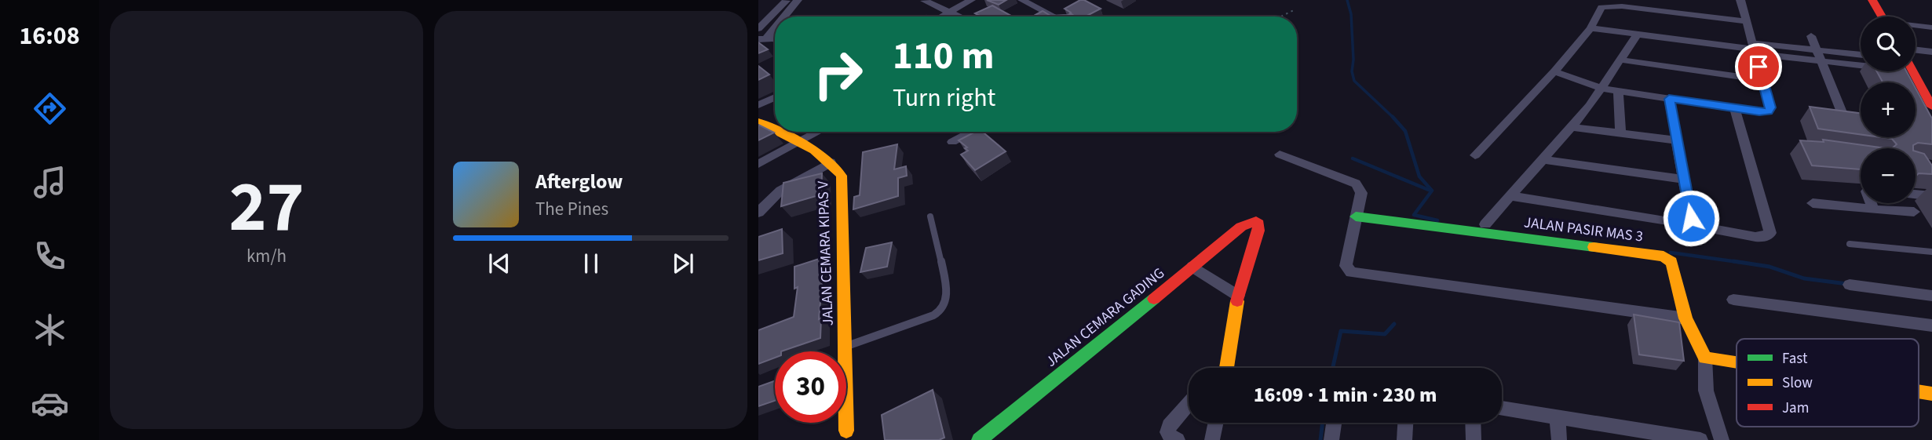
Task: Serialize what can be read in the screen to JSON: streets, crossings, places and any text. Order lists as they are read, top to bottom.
{
  "streets": {
    "street": ["JALAN PASIR MAS 3", "JALAN CEMARA KIPAS V", "JALAN CEMARA GADING"]
  },
  "legend": ["Fast", "Slow", "Jam"],
  "page": {
    "tabs": "16:08",
    "tile": ["27", "km/h"],
    "map_buttons": ["+", "−"],
    "turn": ["110 m", "Turn right"],
    "song": ["Afterglow", "The Pines"],
    "limit": "30",
    "trip": "16:09 · 1 min · 230 m"
  }
}
